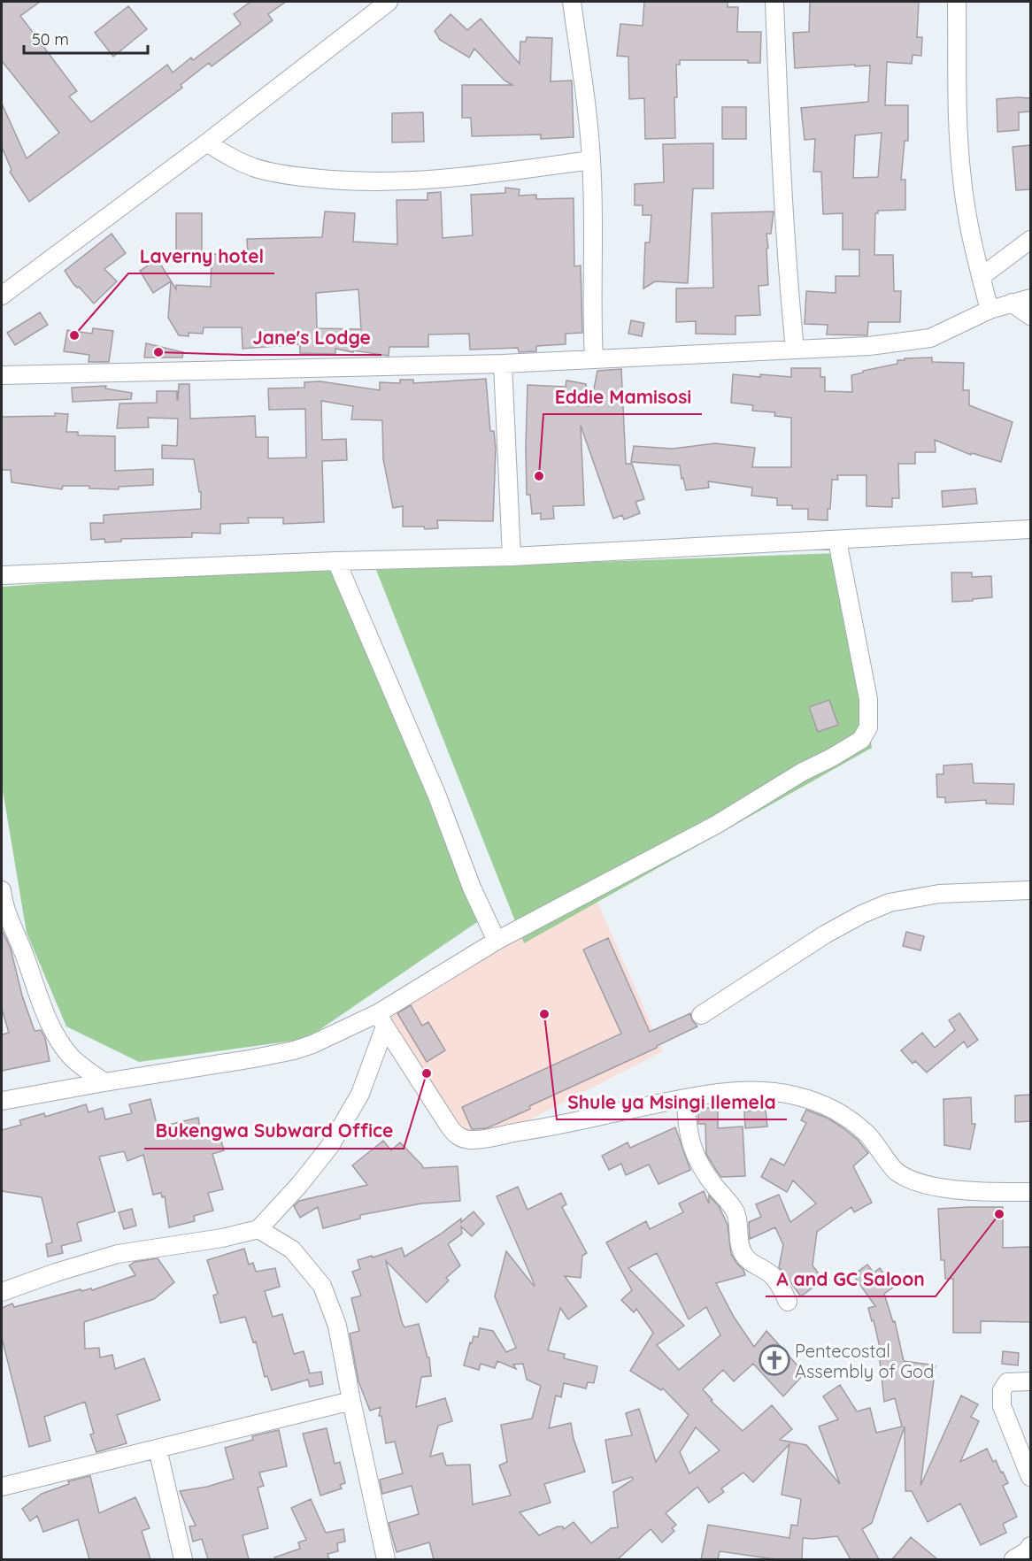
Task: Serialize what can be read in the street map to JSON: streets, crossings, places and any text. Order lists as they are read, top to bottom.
{
  "places": {
    "other": [
      "Laverny hotel",
      "Jane's Lodge",
      "Eddie Mamisosi",
      "Shule ya Msingi Ilemela",
      "Bukengwa Subward Office",
      "A and GC Saloon"
    ],
    "church": ["Pentecostal Assembly of God"]
  },
  "scale_bar": "50 m"
}
